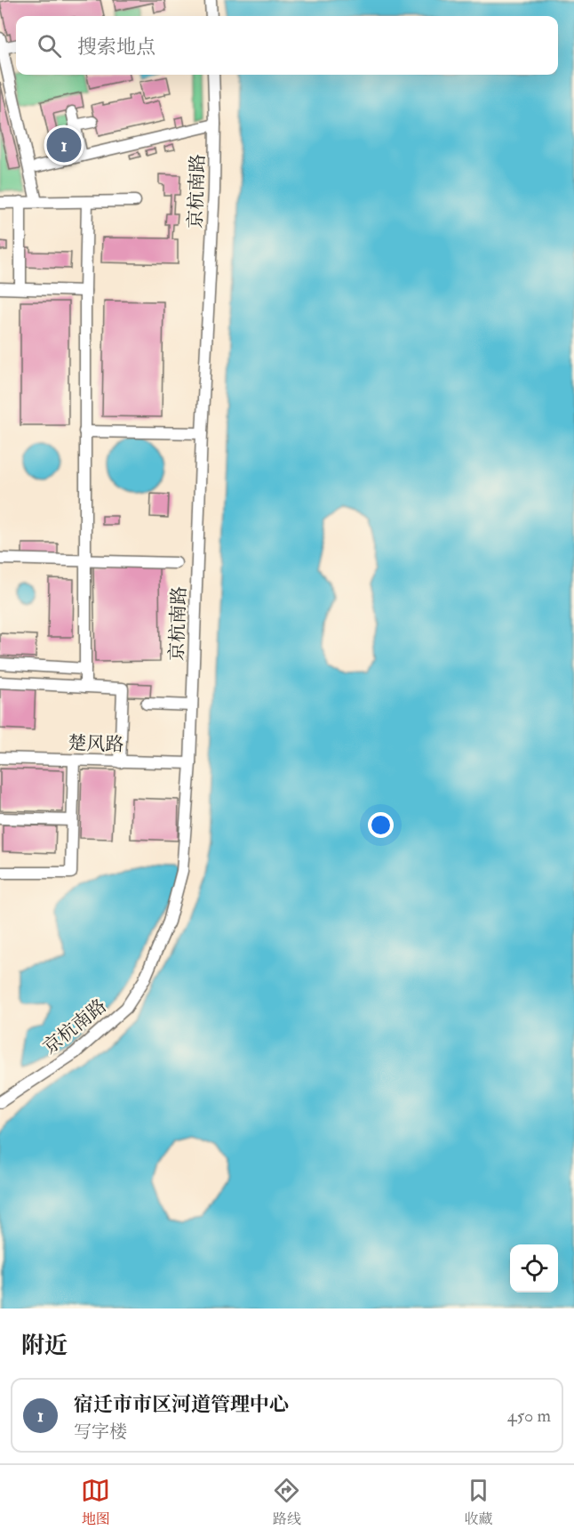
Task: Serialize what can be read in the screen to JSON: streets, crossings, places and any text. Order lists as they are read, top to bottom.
{
  "streets": {
    "street": ["京杭南路", "楚风路"]
  },
  "crossings": [
    ["京杭南路", "楚风路"]
  ],
  "page": {
    "search": "搜索地点",
    "pins": "1",
    "heading": "附近",
    "list": [
      {
        "mark": "1",
        "name": "宿迁市市区河道管理中心",
        "note": "写字楼",
        "value": "450 m"
      }
    ],
    "nav": ["地图", "路线", "收藏"]
  }
}
